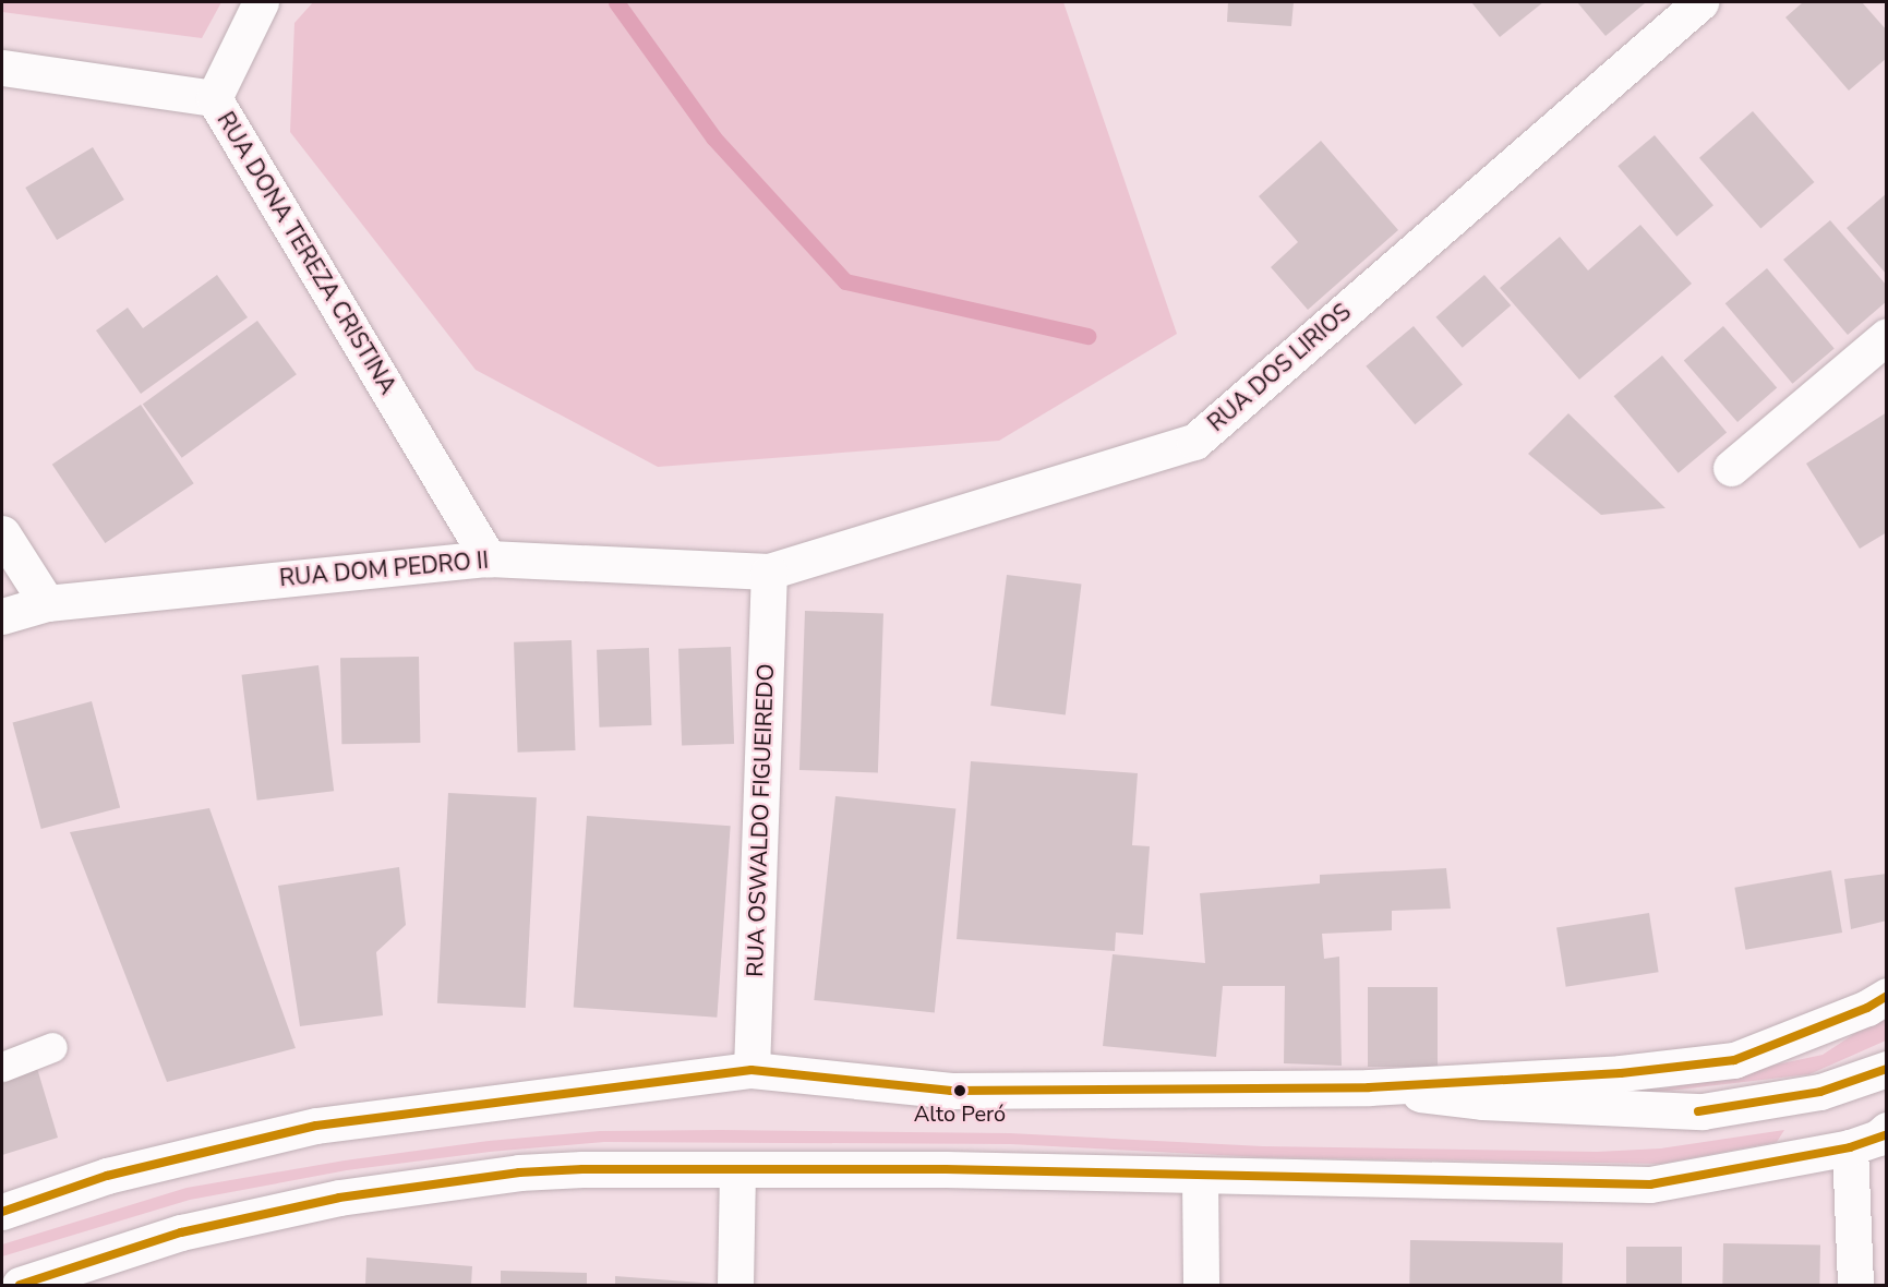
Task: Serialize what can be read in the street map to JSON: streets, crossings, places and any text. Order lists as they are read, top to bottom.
{
  "streets": {
    "main road": [
      "RUA DONA TEREZA CRISTINA",
      "RUA DOS LIRIOS",
      "RUA DOM PEDRO II",
      "RUA OSWALDO FIGUEIREDO"
    ]
  },
  "crossings": [
    ["RUA DONA TEREZA CRISTINA", "RUA DOM PEDRO II"],
    ["RUA DOS LIRIOS", "RUA DOM PEDRO II"],
    ["RUA DOS LIRIOS", "RUA OSWALDO FIGUEIREDO"],
    ["RUA DOM PEDRO II", "RUA OSWALDO FIGUEIREDO"]
  ],
  "places": ["Alto Peró"]
}
